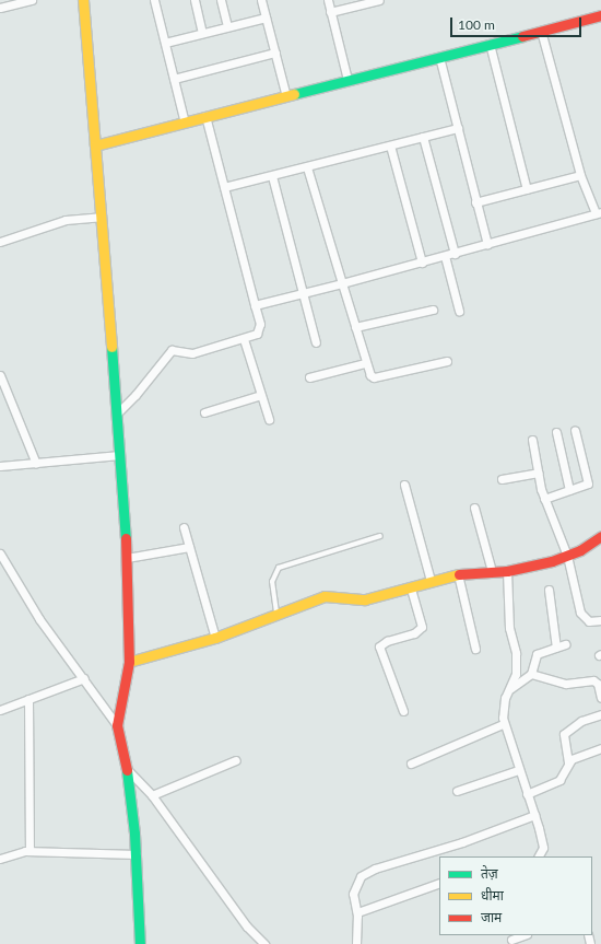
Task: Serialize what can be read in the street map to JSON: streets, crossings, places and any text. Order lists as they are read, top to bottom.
{
  "legend": ["तेज़", "धीमा", "जाम"],
  "scale_bar": "100 m"
}
